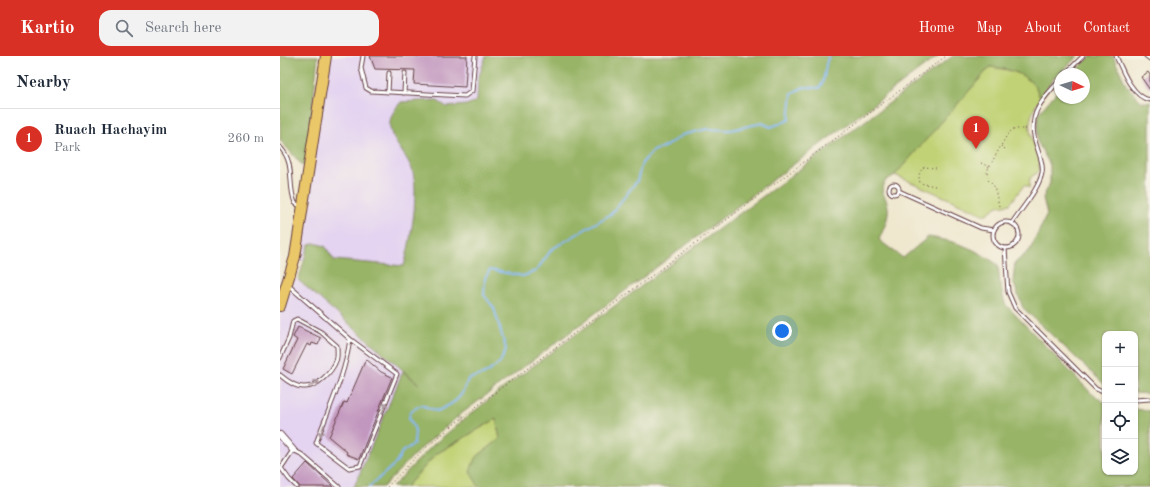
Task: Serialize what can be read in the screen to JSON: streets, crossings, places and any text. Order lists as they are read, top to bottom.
{
  "north": "right",
  "page": {
    "header": "Kartio",
    "search": "Search here",
    "nav": [
      "Home",
      "Map",
      "About",
      "Contact"
    ],
    "heading": "Nearby",
    "list": [
      {
        "mark": "1",
        "name": "Ruach Hachayim",
        "note": "Park",
        "value": "260 m"
      }
    ],
    "pins": "1",
    "map_buttons": ["+", "−"]
  }
}
